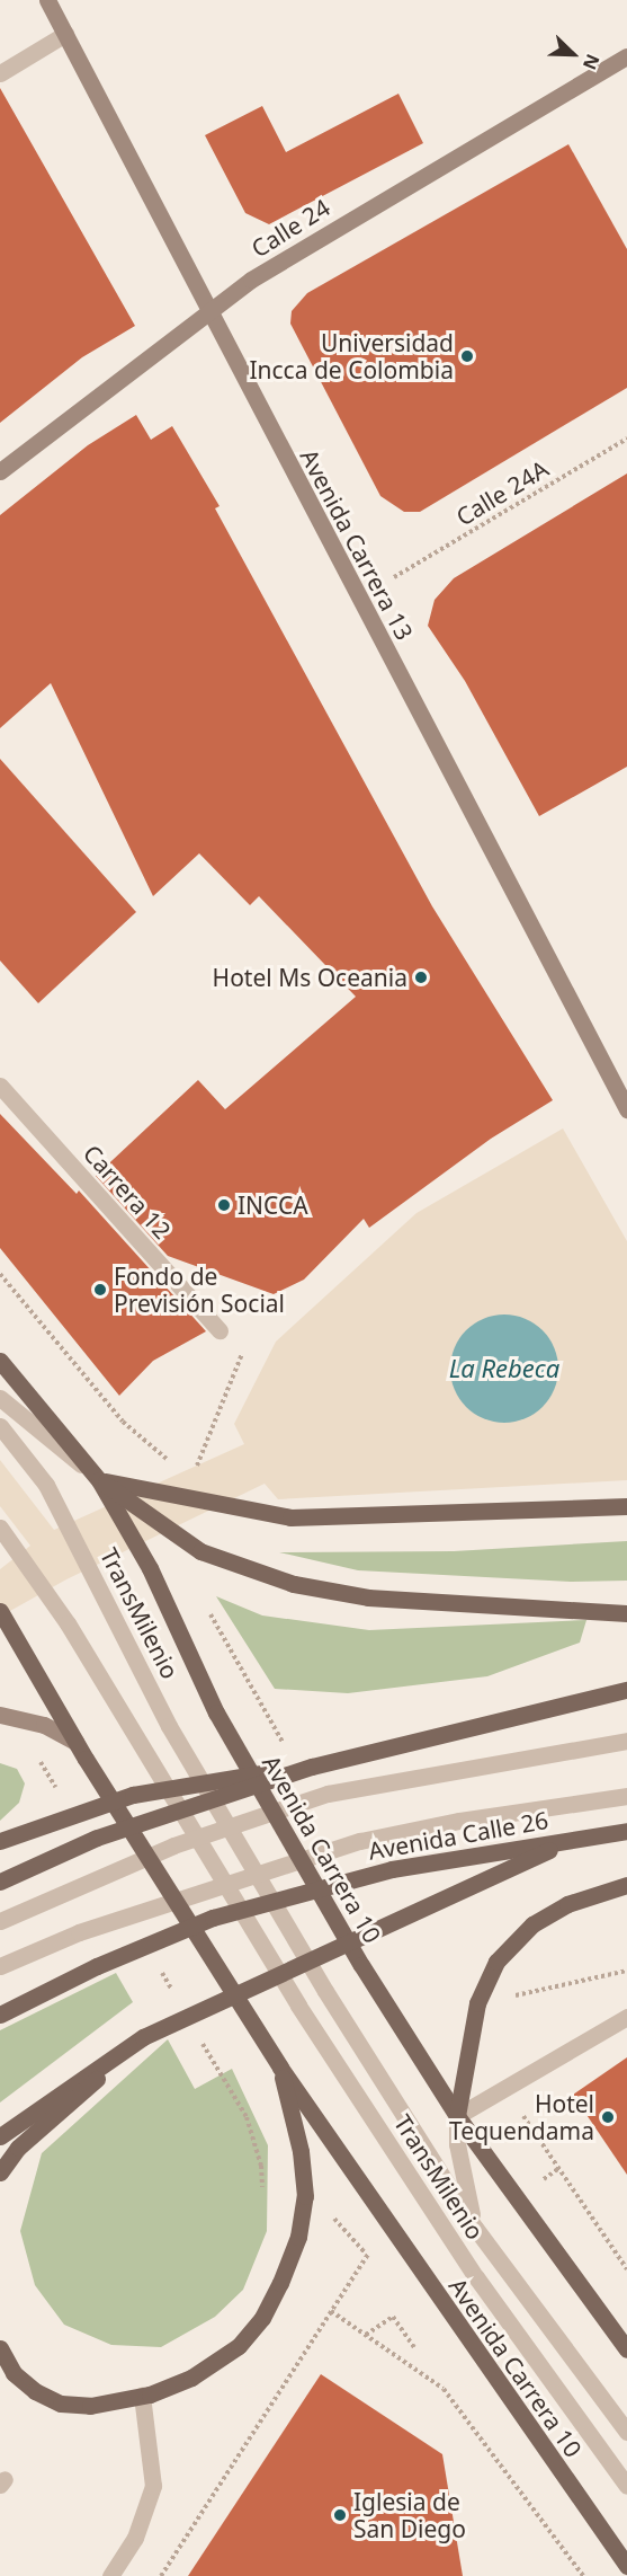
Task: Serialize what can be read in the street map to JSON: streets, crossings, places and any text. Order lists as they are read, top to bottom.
{
  "streets": {
    "main road": [
      "Calle 24",
      "Avenida Carrera 13",
      "Avenida Calle 26",
      "Avenida Carrera 10"
    ],
    "street": ["Carrera 12", "TransMilenio"],
    "path": ["Calle 24A"]
  },
  "crossings": [
    ["Calle 24", "Avenida Carrera 13"],
    ["TransMilenio", "Avenida Carrera 10"]
  ],
  "water": ["La Rebeca"],
  "places": [
    "Universidad Incca de Colombia",
    "Hotel Ms Oceania",
    "INCCA",
    "Fondo de Previsión Social",
    "Hotel Tequendama",
    "Iglesia de San Diego"
  ],
  "north": "bottom right"
}
